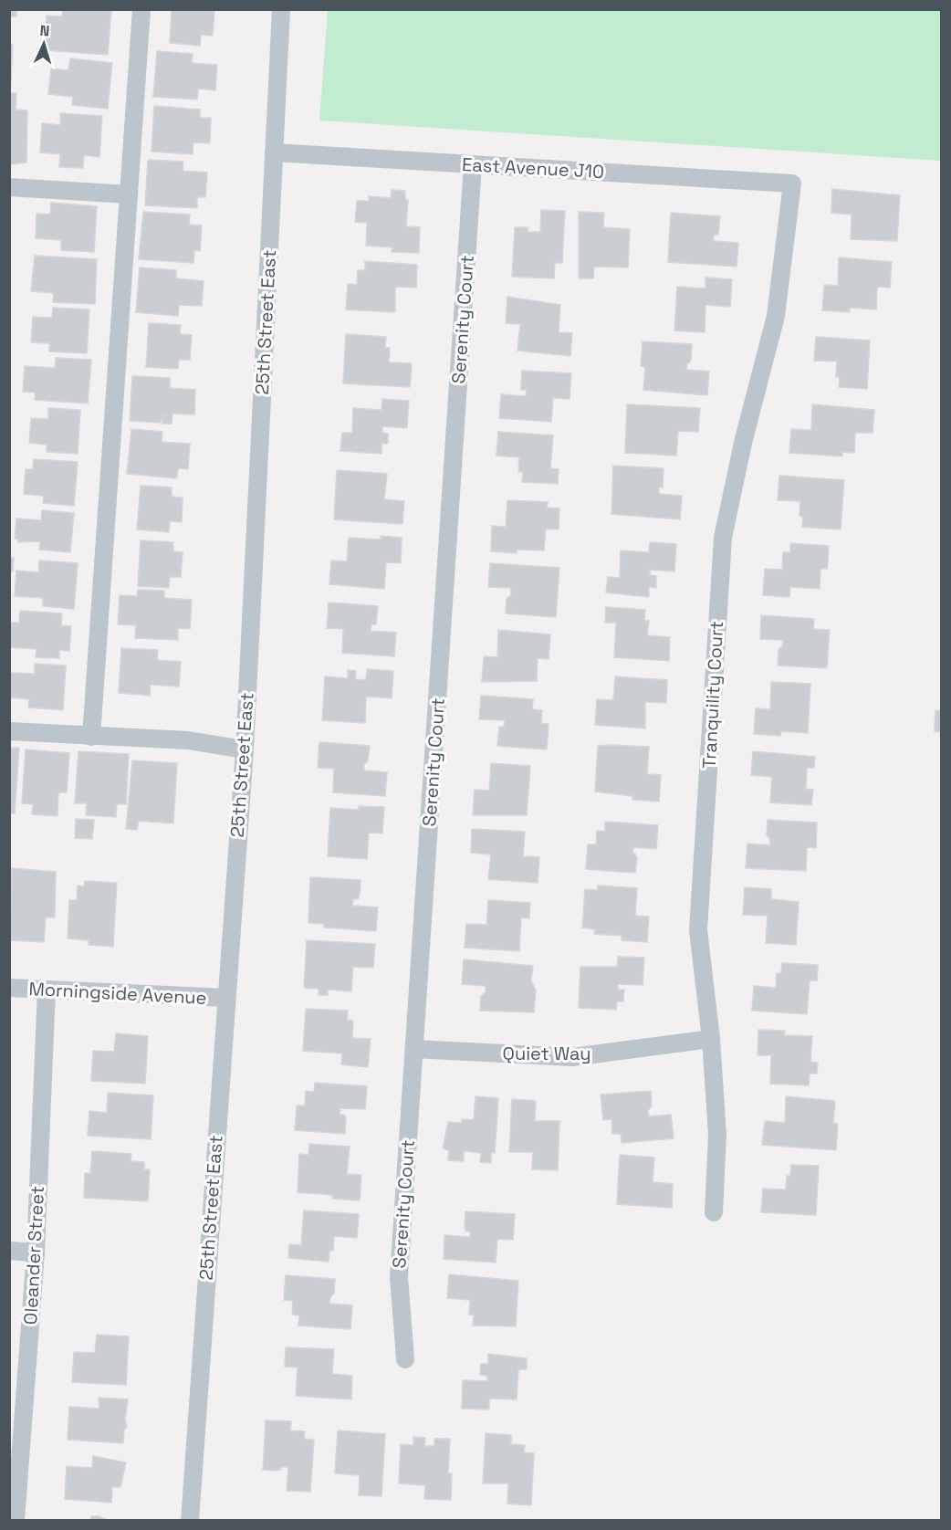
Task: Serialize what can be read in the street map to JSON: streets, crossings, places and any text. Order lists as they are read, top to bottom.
{
  "streets": {
    "street": [
      "East Avenue J10",
      "Serenity Court",
      "25th Street East",
      "Tranquility Court",
      "Morningside Avenue",
      "Quiet Way",
      "Oleander Street"
    ]
  },
  "crossings": [
    ["East Avenue J10", "Serenity Court"],
    ["East Avenue J10", "25th Street East"],
    ["East Avenue J10", "Tranquility Court"],
    ["Serenity Court", "Quiet Way"],
    ["25th Street East", "Morningside Avenue"],
    ["Tranquility Court", "Quiet Way"],
    ["Morningside Avenue", "Oleander Street"]
  ],
  "north": "top"
}
